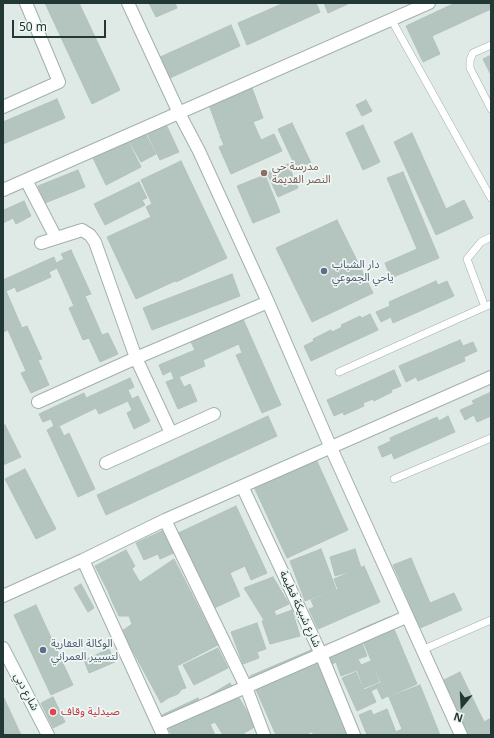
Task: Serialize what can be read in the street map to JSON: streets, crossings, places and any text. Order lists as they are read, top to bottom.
{
  "streets": {
    "street": ["شارع شبيكة فطيمة", "شارع دبي"]
  },
  "places": [
    "مدرسة حي النصر القديمة",
    "دار الشباب ياحي الجموعي",
    "الوكالة العقارية لتسيير العمراني",
    "صيدلية وقاف"
  ],
  "scale_bar": "50 m",
  "north": "bottom"
}
